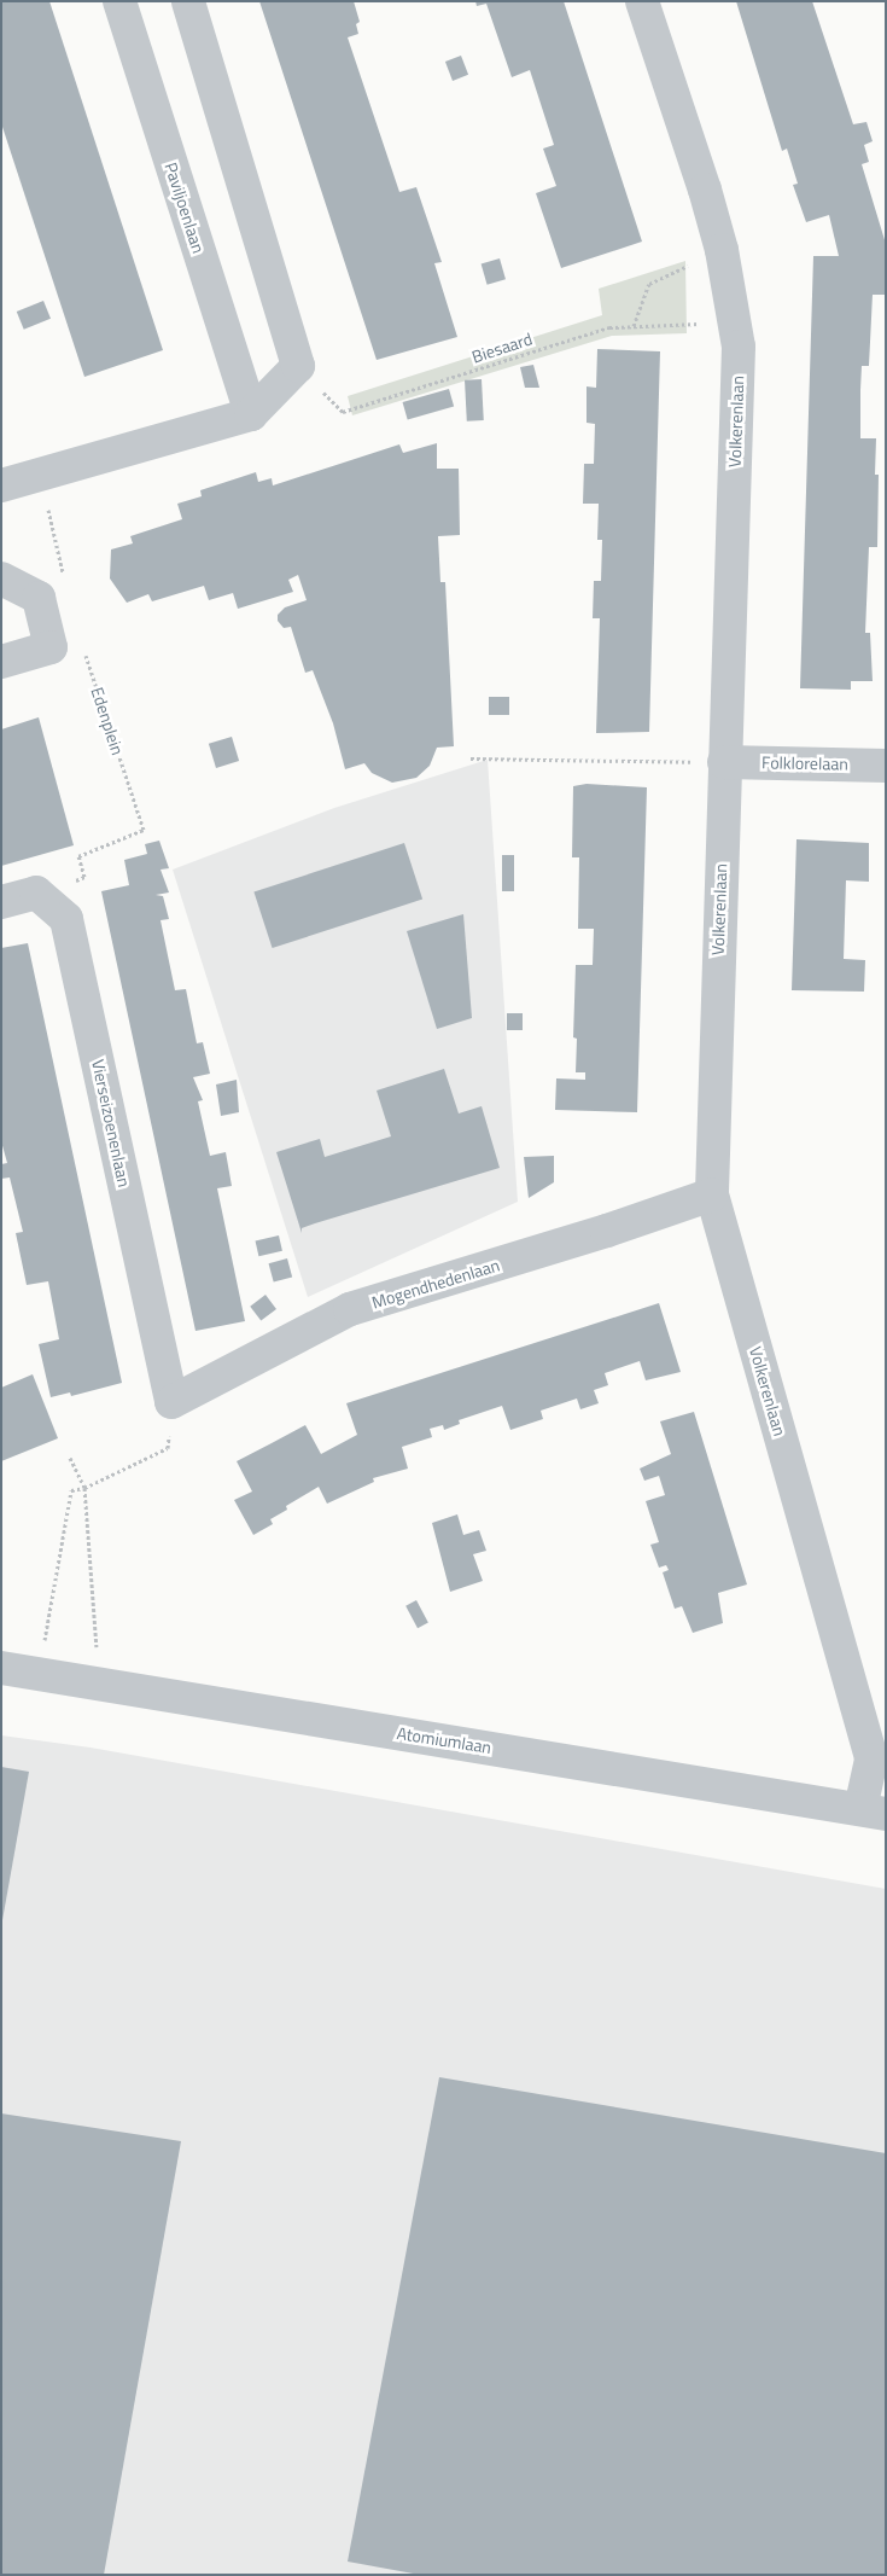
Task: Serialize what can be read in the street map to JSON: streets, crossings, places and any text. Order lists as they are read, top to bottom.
{
  "streets": {
    "street": [
      "Paviljoenlaan",
      "Volkerenlaan",
      "Folklorelaan",
      "Vierseizoenenlaan",
      "Mogendhedenlaan",
      "Atomiumlaan"
    ],
    "path": ["Biesaard", "Edenplein"]
  },
  "crossings": [
    ["Biesaard", "Volkerenlaan"],
    ["Volkerenlaan", "Folklorelaan"],
    ["Volkerenlaan", "Mogendhedenlaan"],
    ["Volkerenlaan", "Atomiumlaan"],
    ["Edenplein", "Vierseizoenenlaan"],
    ["Vierseizoenenlaan", "Mogendhedenlaan"]
  ]
}
